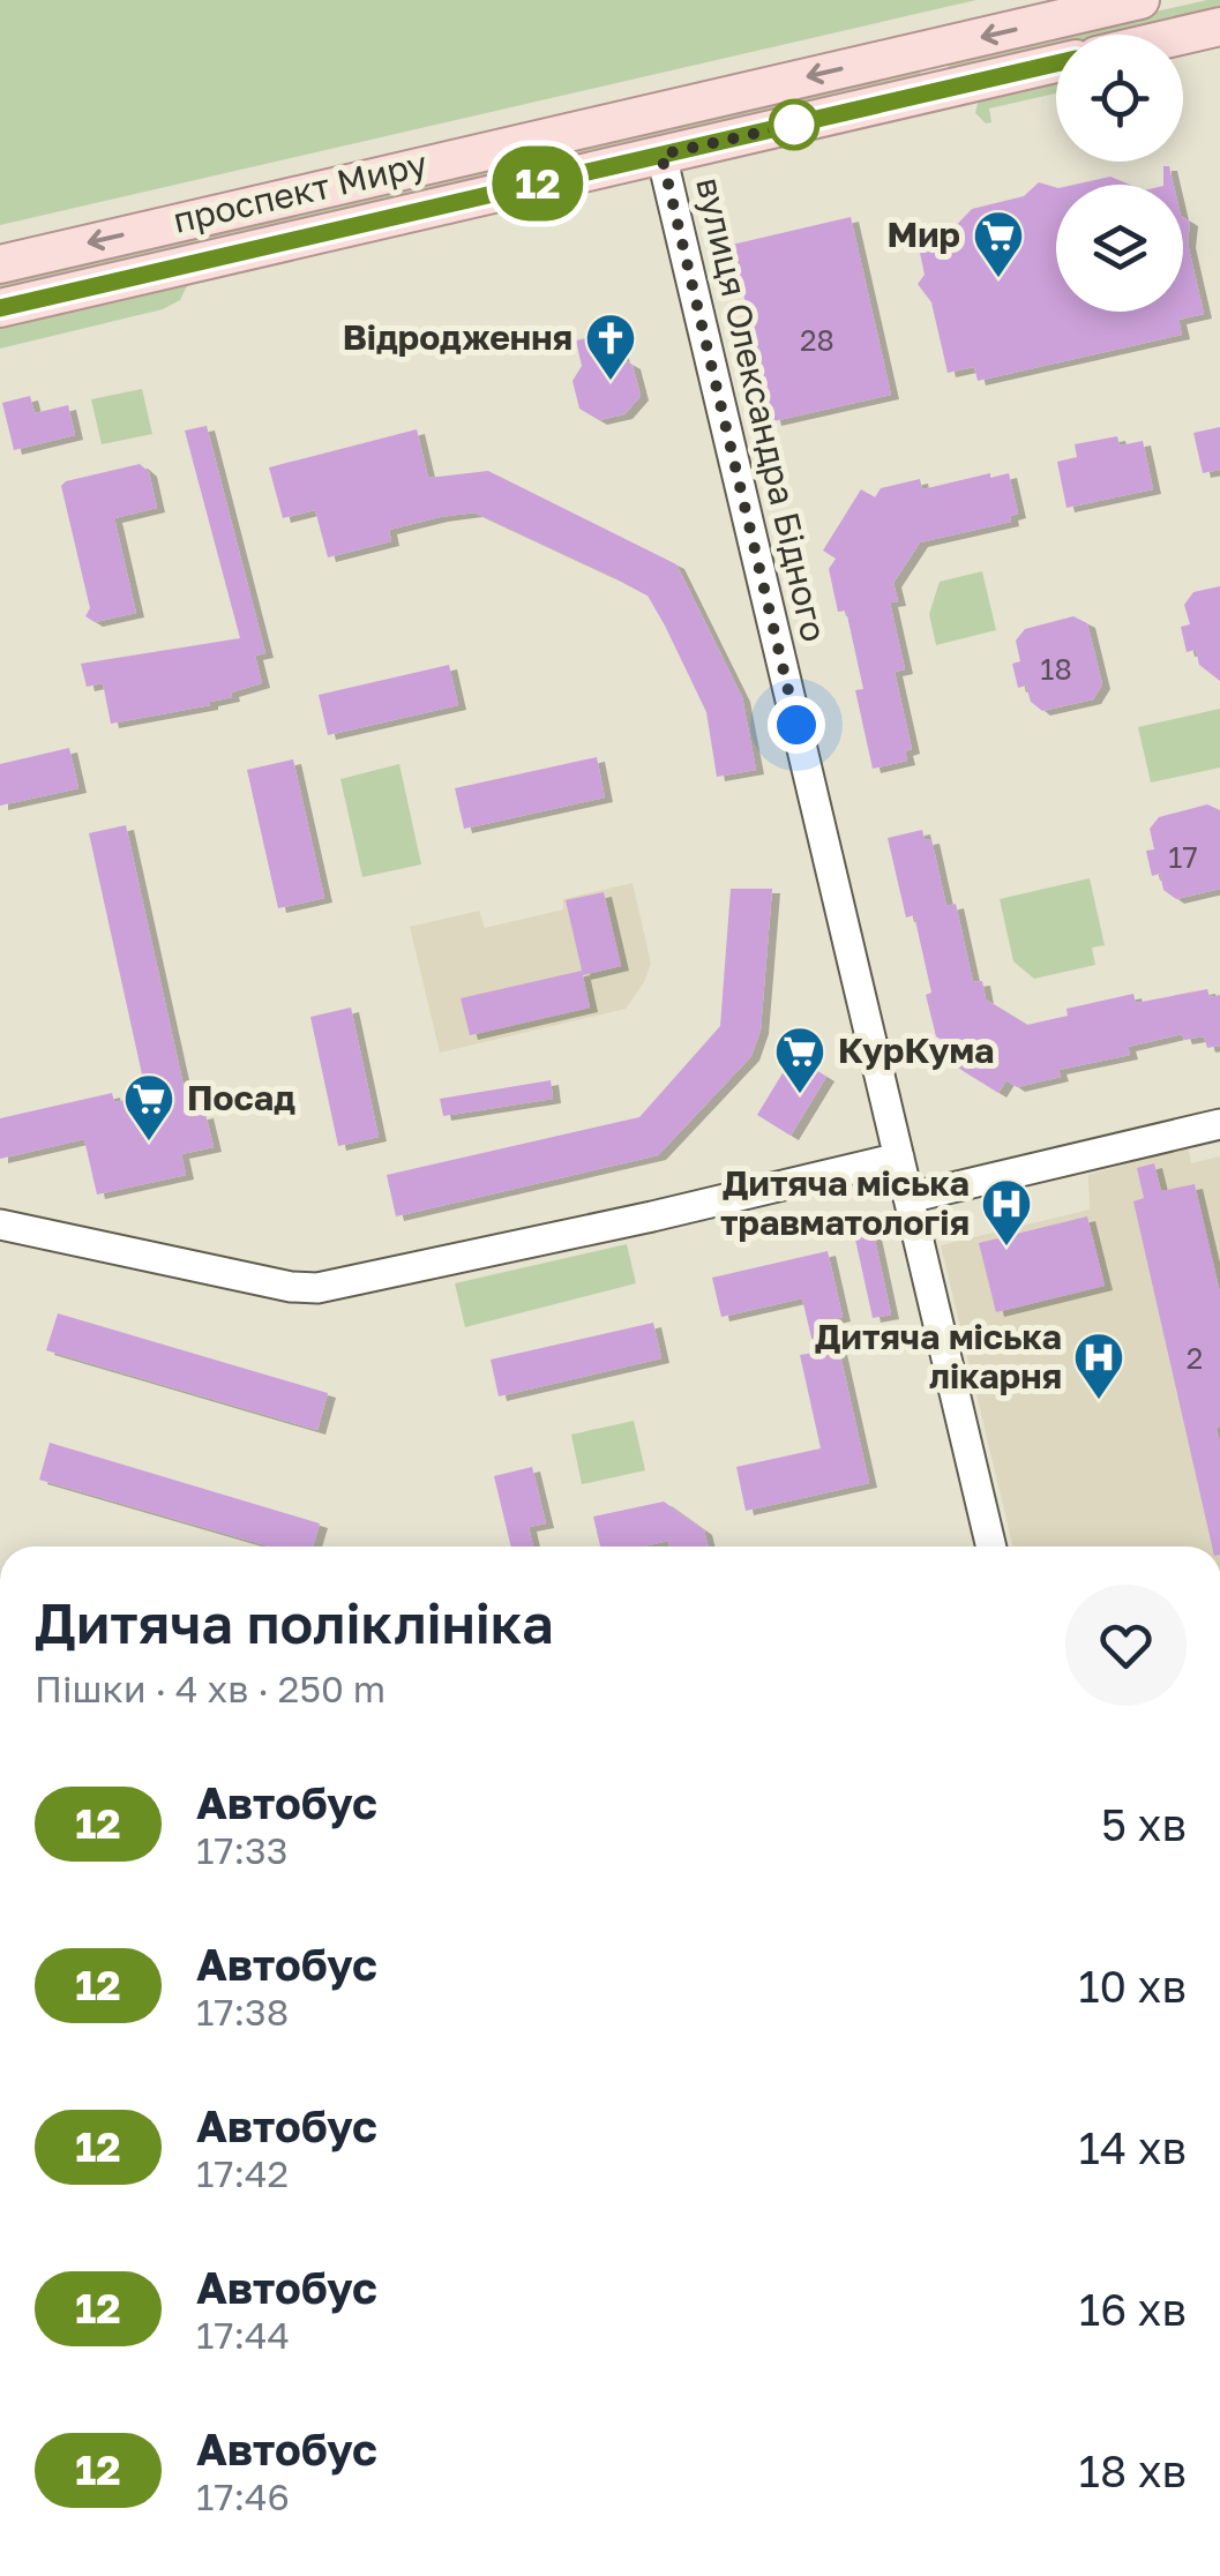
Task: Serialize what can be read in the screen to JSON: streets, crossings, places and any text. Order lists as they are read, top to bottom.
{
  "streets": {
    "main road": ["проспект Миру"],
    "street": ["вулиця Олександра Бідного"]
  },
  "crossings": [
    ["проспект Миру", "вулиця Олександра Бідного"]
  ],
  "places": {
    "supermarket": ["Мир", "КурКума", "Посад"],
    "church": ["Відродження"],
    "hospital": ["Дитяча міська травматологія", "Дитяча міська лікарня"]
  },
  "lines": ["bus line 12"],
  "house_numbers": [
    "28",
    "18",
    "17",
    "2"
  ],
  "page": {
    "on_map": "12",
    "heading": ["Дитяча поліклініка", "Пішки · 4 хв · 250 m"],
    "list": [
      {
        "mark": "12",
        "name": "Автобус",
        "note": "17:33",
        "value": "5 хв"
      },
      {
        "mark": "12",
        "name": "Автобус",
        "note": "17:38",
        "value": "10 хв"
      },
      {
        "mark": "12",
        "name": "Автобус",
        "note": "17:42",
        "value": "14 хв"
      },
      {
        "mark": "12",
        "name": "Автобус",
        "note": "17:44",
        "value": "16 хв"
      },
      {
        "mark": "12",
        "name": "Автобус",
        "note": "17:46",
        "value": "18 хв"
      }
    ]
  }
}
